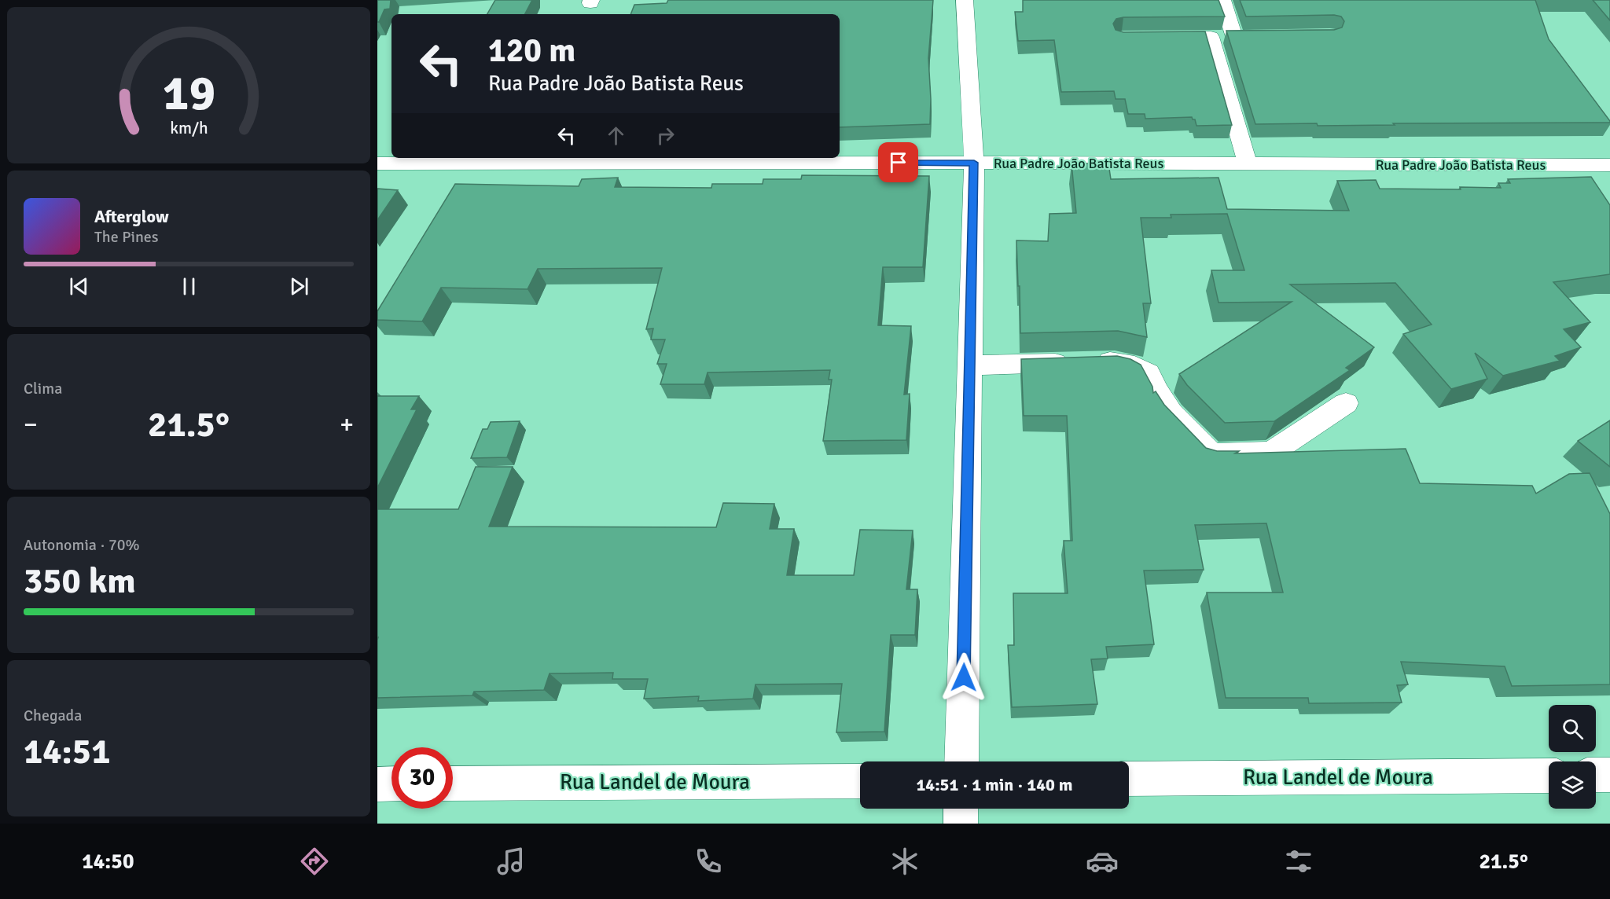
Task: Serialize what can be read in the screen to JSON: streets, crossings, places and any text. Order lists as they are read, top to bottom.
{
  "streets": {
    "street": ["Rua Padre João Batista Reus", "Rua Landel de Moura"]
  },
  "page": {
    "turn": ["120 m", "Rua Padre João Batista Reus"],
    "song": ["Afterglow", "The Pines"],
    "tile": [
      "Clima",
      ["Autonomia · 70%", "350 km"],
      ["Chegada", "14:51"]
    ],
    "heat": ["−", "21.5°", "+"],
    "limit": "30",
    "trip": "14:51 · 1 min · 140 m",
    "tabs": ["14:50", "21.5°"],
    "gauge": ["19", "km/h"]
  }
}
